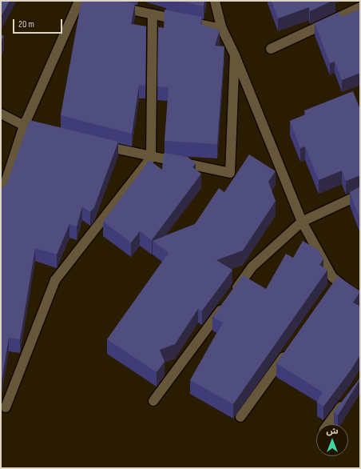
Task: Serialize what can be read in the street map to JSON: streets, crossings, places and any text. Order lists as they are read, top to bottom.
{
  "scale_bar": "20 m",
  "north": "top"
}
